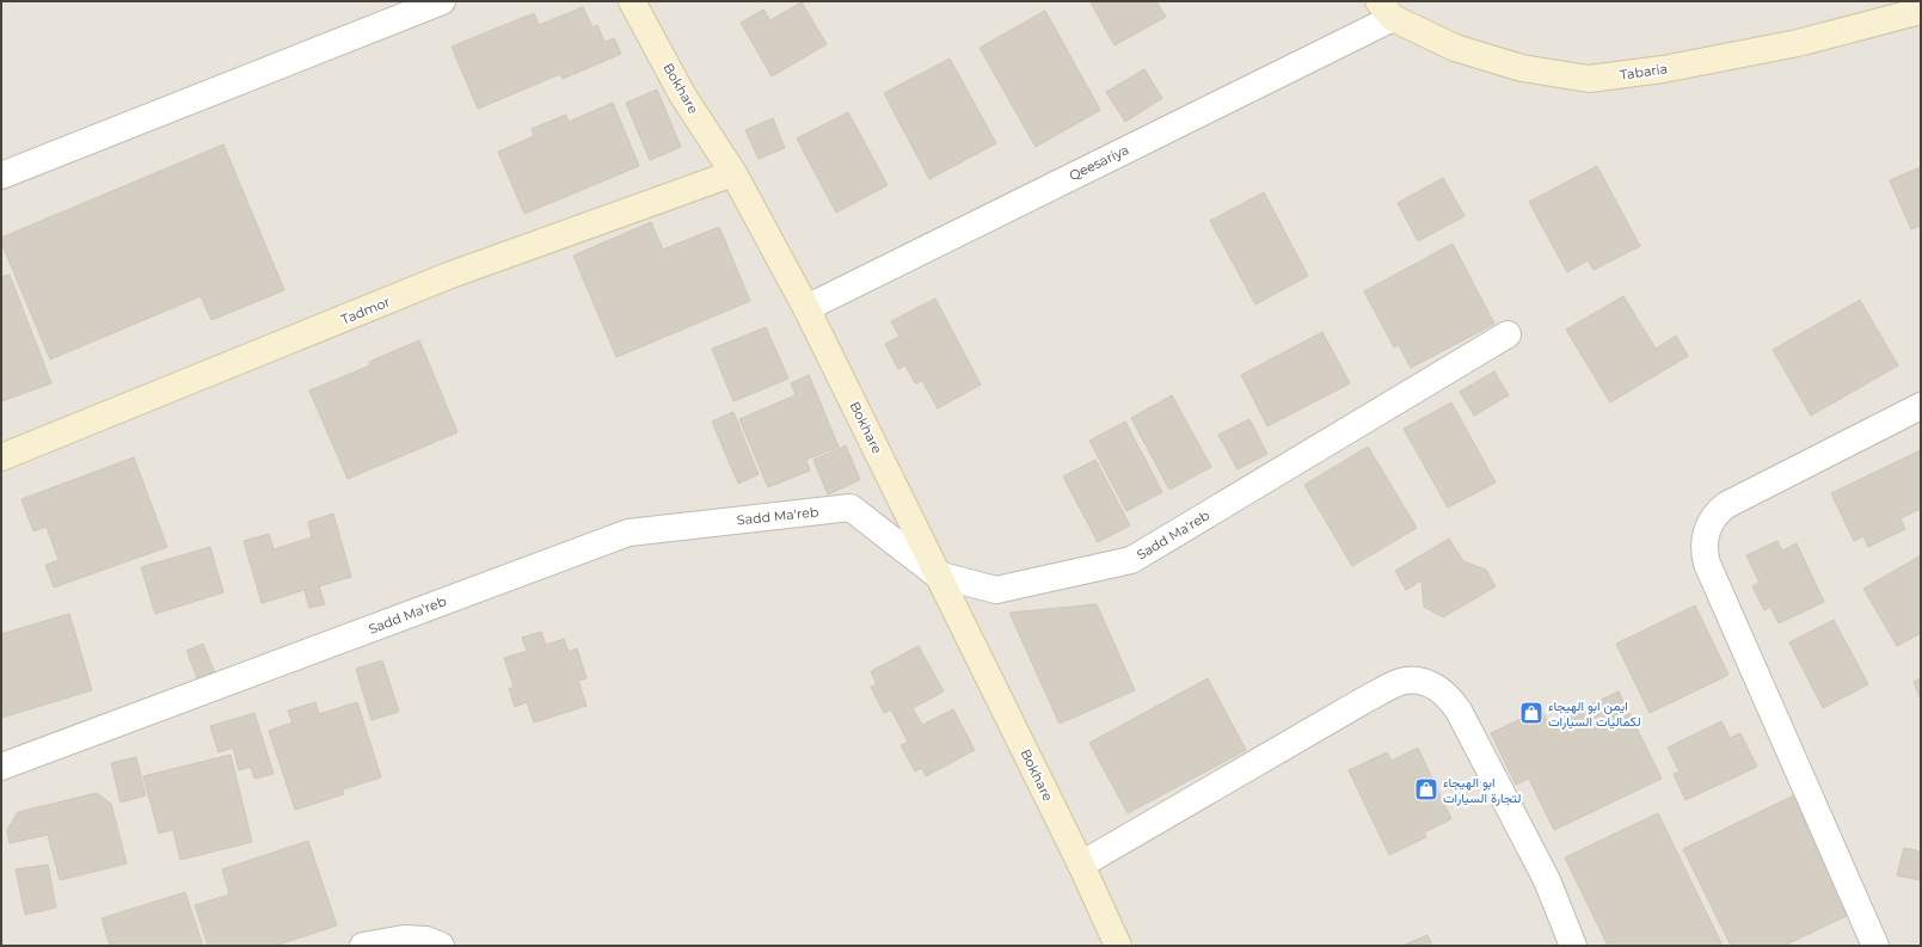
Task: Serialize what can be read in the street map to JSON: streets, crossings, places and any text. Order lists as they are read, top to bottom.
{
  "streets": {
    "street": [
      "Tabaria",
      "Bokhare",
      "Qeesariya",
      "Tadmor",
      "Sadd Ma'reb"
    ]
  },
  "crossings": [
    ["Tabaria", "Qeesariya"],
    ["Bokhare", "Qeesariya"],
    ["Bokhare", "Tadmor"],
    ["Bokhare", "Sadd Ma'reb"]
  ],
  "places": {
    "shop": ["ايمن ابو الهيجاء لكماليات السيارات", "ابو الهيجاء لتجارة السيارات"]
  }
}
